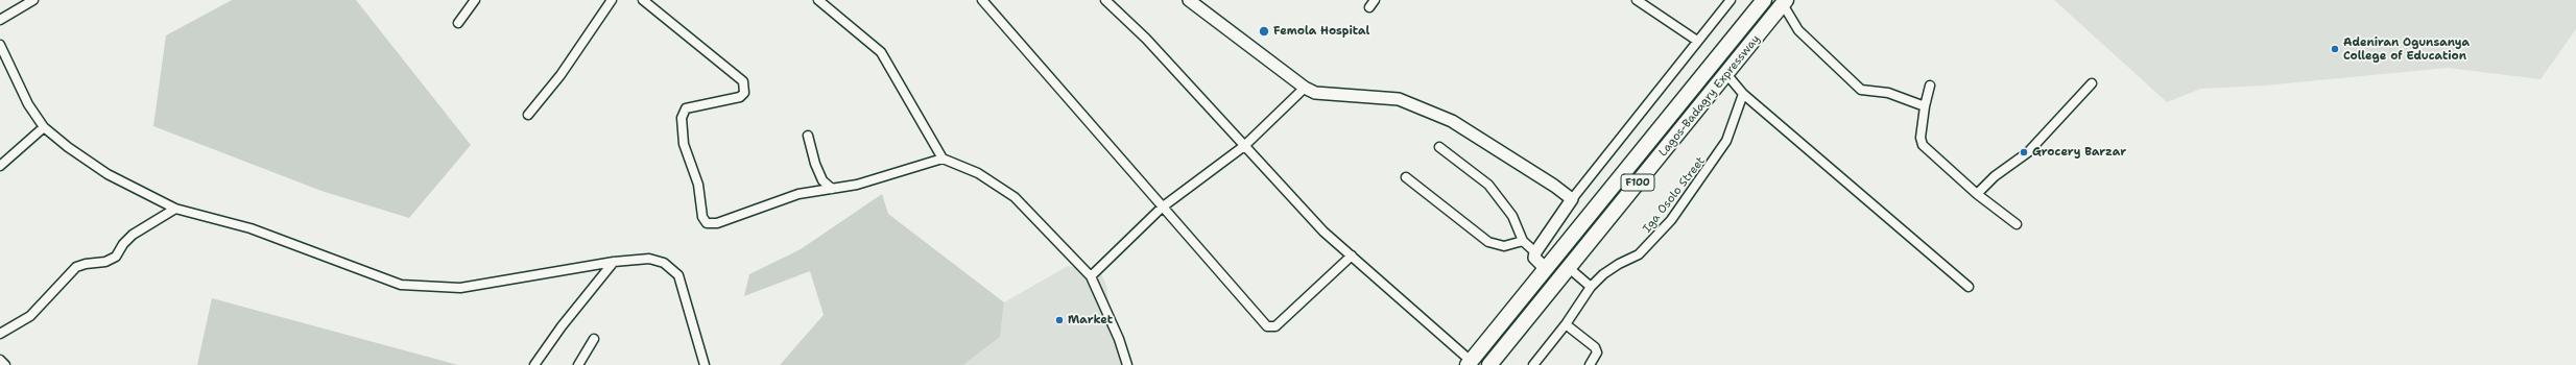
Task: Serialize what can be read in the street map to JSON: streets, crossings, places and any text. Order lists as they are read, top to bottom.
{
  "streets": {
    "highway": ["Lagos-Badagry Expressway", "F100"],
    "street": ["Iga Osolo Street"]
  },
  "places": [
    "Femola Hospital",
    "Adeniran Ogunsanya College of Education",
    "Grocery Barzar",
    "Market"
  ]
}
